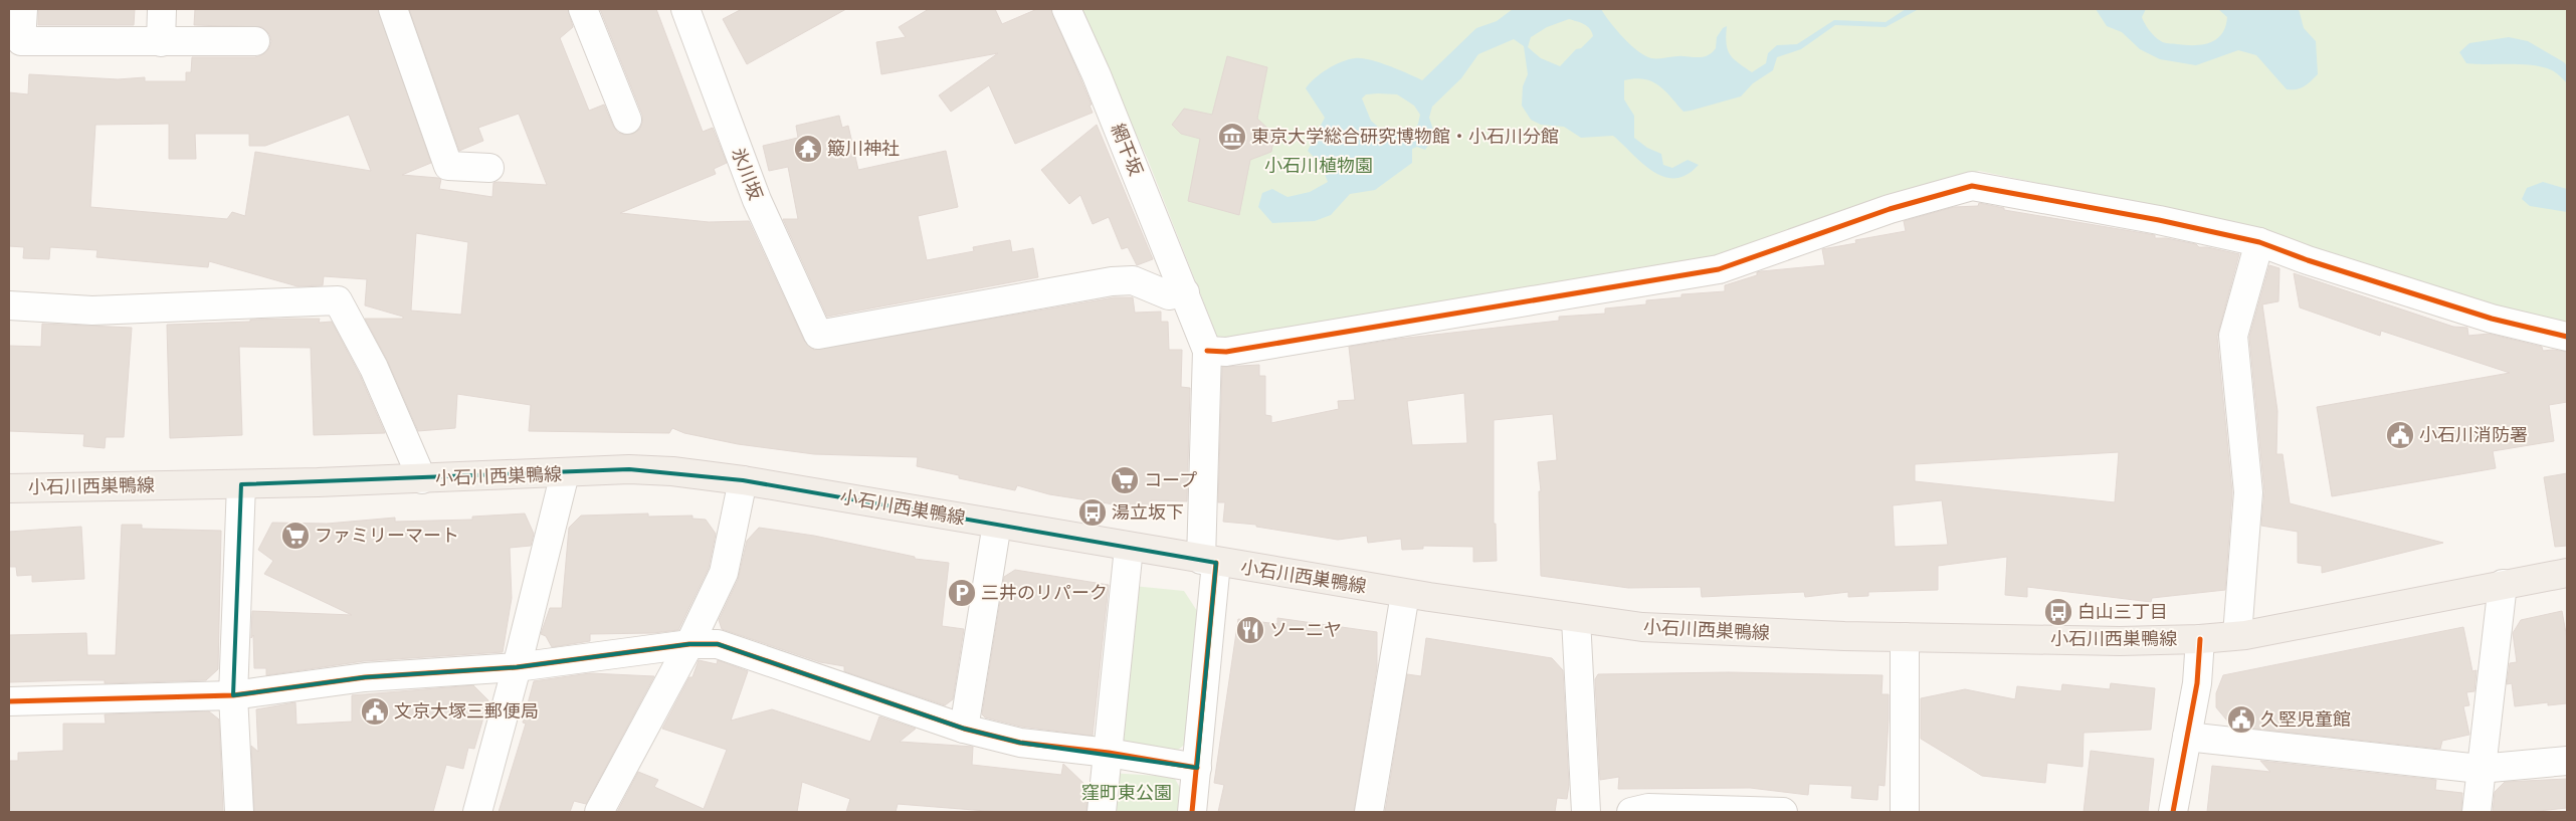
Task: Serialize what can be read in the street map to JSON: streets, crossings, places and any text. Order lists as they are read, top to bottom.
{
  "streets": {
    "main road": ["小石川西巣鴨線"],
    "street": ["網干坂", "氷川坂"]
  },
  "crossings": [
    ["網干坂", "氷川坂"]
  ],
  "parks": ["小石川植物園", "窪町東公園"],
  "places": {
    "museum": ["東京大学総合研究博物館・小石川分館"],
    "temple": ["簸川神社"],
    "public building": ["小石川消防署", "文京大塚三郵便局", "久堅児童館"],
    "supermarket": ["コープ", "ファミリーマート"],
    "bus stop": ["湯立坂下", "白山三丁目"],
    "parking": ["三井のリパーク"],
    "restaurant": ["ソーニヤ"]
  }
}
